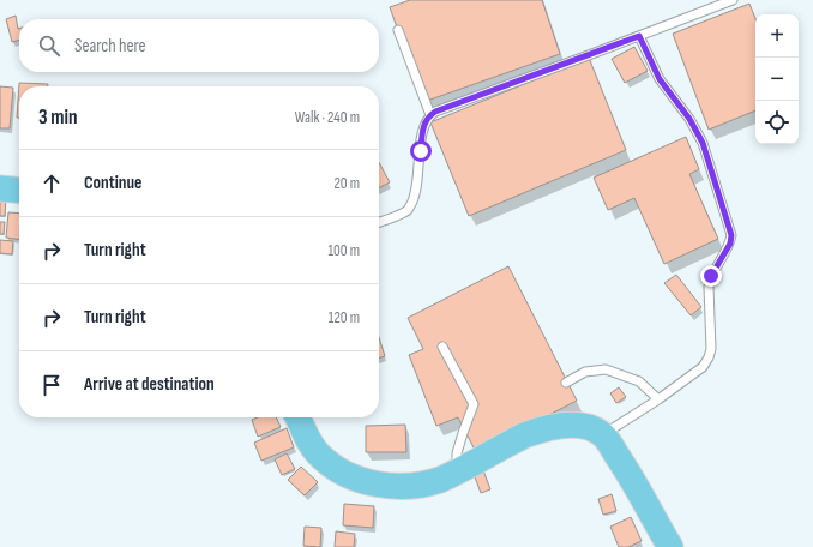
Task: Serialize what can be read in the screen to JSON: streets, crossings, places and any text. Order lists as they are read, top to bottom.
{
  "page": {
    "map_buttons": ["+", "−"],
    "search": "Search here",
    "heading": ["3 min", "Walk · 240 m"],
    "list": [
      ["Continue", "20 m"],
      ["Turn right", "100 m"],
      ["Turn right", "120 m"],
      "Arrive at destination"
    ]
  }
}
